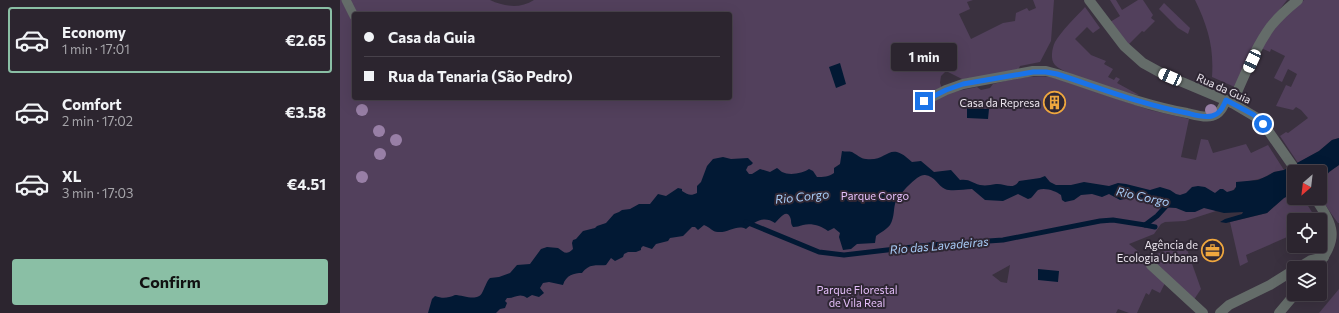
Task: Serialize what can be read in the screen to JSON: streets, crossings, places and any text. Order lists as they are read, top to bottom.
{
  "streets": {
    "street": ["Rua da Guia"]
  },
  "water": ["Rio Corgo", "Rio das Lavadeiras"],
  "parks": ["Parque Corgo", "Parque Florestal de Vila Real"],
  "places": {
    "building": ["Casa da Represa"],
    "office": ["Agência de Ecologia Urbana"]
  },
  "north": "bottom left",
  "page": {
    "list": [
      {
        "name": "Economy",
        "note": "1 min · 17:01",
        "value": "€2.65"
      },
      {
        "name": "Comfort",
        "note": "2 min · 17:02",
        "value": "€3.58"
      },
      {
        "name": "XL",
        "note": "3 min · 17:03",
        "value": "€4.51"
      }
    ],
    "banner": ["Casa da Guia", "Rua da Tenaria (São Pedro)"],
    "bubble": "1 min",
    "buttons": "Confirm"
  }
}
